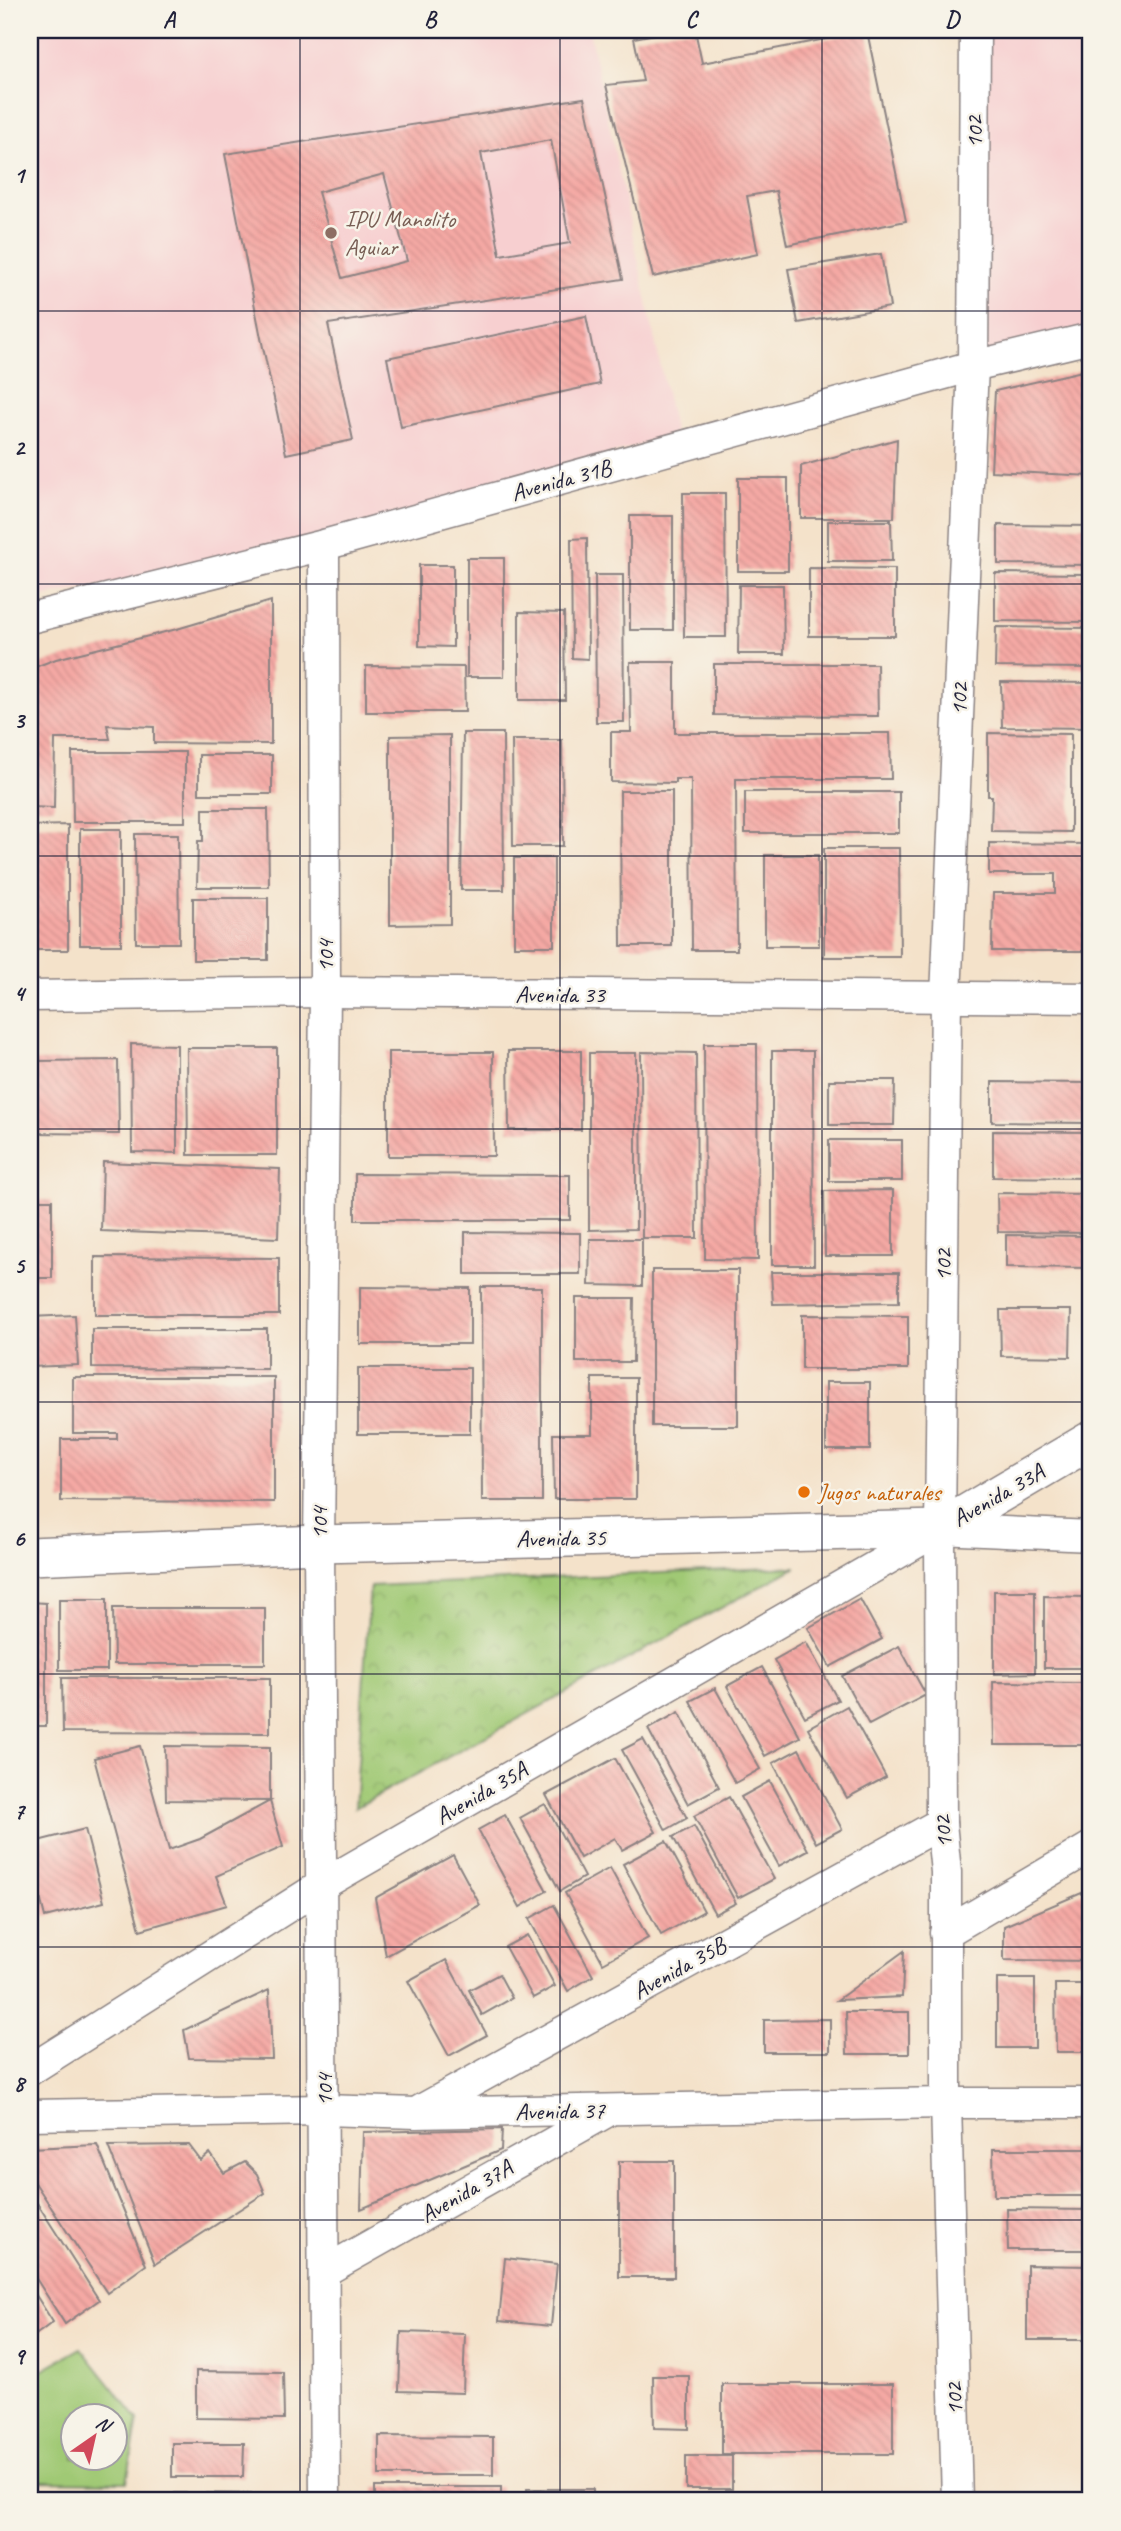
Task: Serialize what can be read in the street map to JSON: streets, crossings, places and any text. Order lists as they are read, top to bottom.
{
  "streets": {
    "street": [
      "102",
      "Avenida 31B",
      "104",
      "Avenida 33",
      "Avenida 33A",
      "Avenida 35",
      "Avenida 35A",
      "Avenida 35B",
      "Avenida 37",
      "Avenida 37A"
    ]
  },
  "crossings": [
    ["102", "Avenida 31B"],
    ["102", "Avenida 33"],
    ["102", "Avenida 33A"],
    ["102", "Avenida 35"],
    ["102", "Avenida 35A"],
    ["102", "Avenida 35B"],
    ["102", "Avenida 37"],
    ["Avenida 31B", "104"],
    ["104", "Avenida 33"],
    ["104", "Avenida 35"],
    ["104", "Avenida 35A"],
    ["104", "Avenida 37"],
    ["104", "Avenida 37A"],
    ["Avenida 33A", "Avenida 35"],
    ["Avenida 33A", "Avenida 35A"],
    ["Avenida 35", "Avenida 35A"],
    ["Avenida 35B", "Avenida 37"],
    ["Avenida 37", "Avenida 37A"]
  ],
  "places": ["IPU Manolito Aguiar", "Jugos naturales"],
  "north": "top right",
  "grid": {
    "columns": [
      "A",
      "B",
      "C",
      "D"
    ],
    "rows": [
      "1",
      "2",
      "3",
      "4",
      "5",
      "6",
      "7",
      "8",
      "9"
    ]
  }
}
